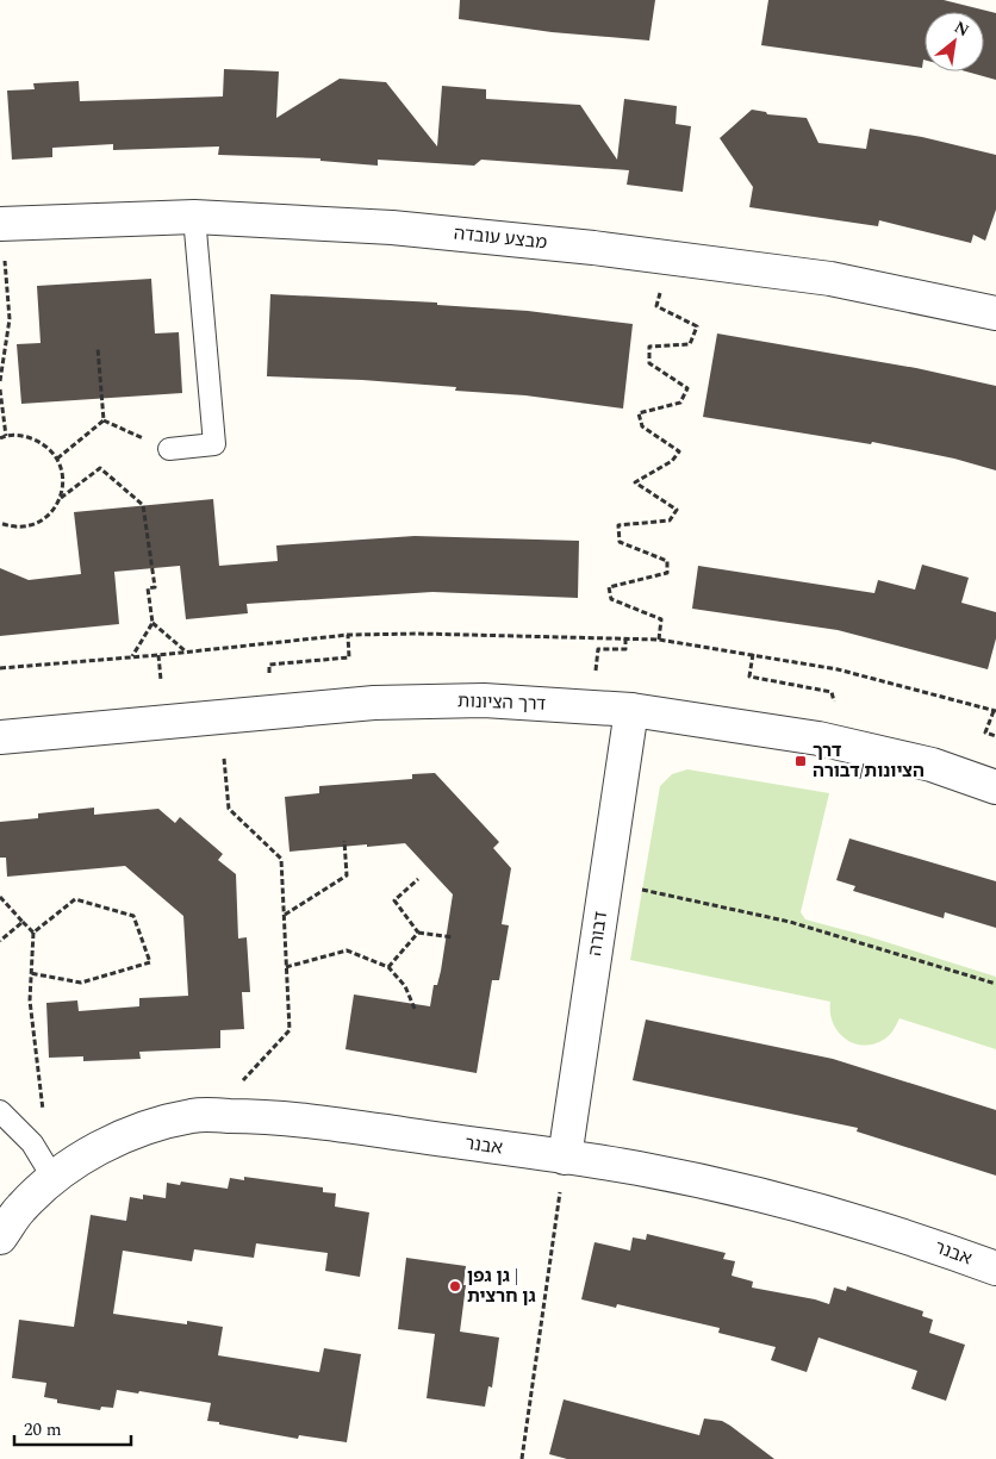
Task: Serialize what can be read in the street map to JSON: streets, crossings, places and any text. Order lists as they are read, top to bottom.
{
  "streets": {
    "street": [
      "מבצע עובדה",
      "דרך הציונות",
      "דבורה",
      "אבנר"
    ]
  },
  "crossings": [
    ["דרך הציונות", "דבורה"],
    ["דבורה", "אבנר"]
  ],
  "places": {
    "transit": ["דרך הציונות/דבורה"],
    "other": ["גן גפן | גן חרצית"]
  },
  "scale_bar": "20 m",
  "north": "top right"
}
